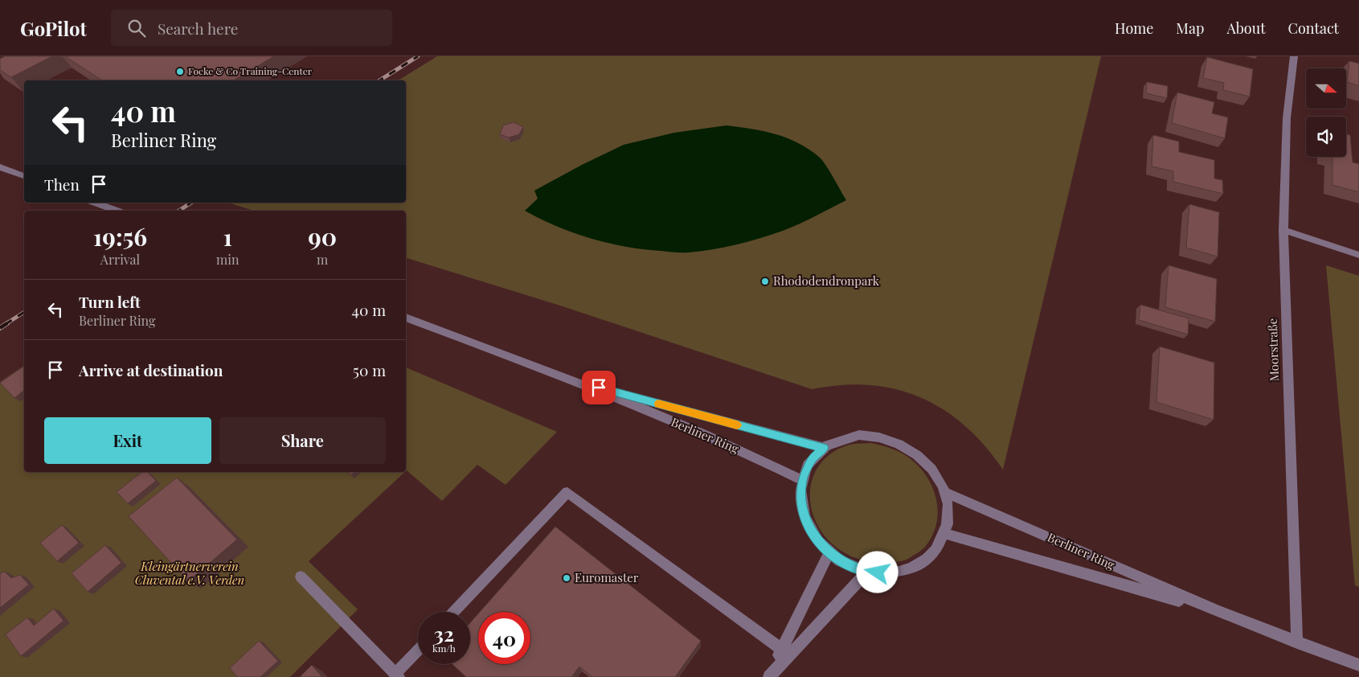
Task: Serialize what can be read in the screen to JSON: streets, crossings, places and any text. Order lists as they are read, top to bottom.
{
  "streets": {
    "street": ["Moorstraße", "Berliner Ring"]
  },
  "crossings": [
    ["Moorstraße", "Berliner Ring"]
  ],
  "parks": ["Kleingärtnerverein Cluvental e.V. Verden"],
  "places": ["Focke & Co Training-Center", "Rhododendronpark", "Euromaster"],
  "north": "right",
  "page": {
    "header": "GoPilot",
    "search": "Search here",
    "nav": [
      "Home",
      "Map",
      "About",
      "Contact"
    ],
    "turn": ["40 m", "Berliner Ring"],
    "then": "Then",
    "eta": [
      "19:56",
      "Arrival",
      "1",
      "min",
      "90",
      "m"
    ],
    "list": [
      {
        "name": "Turn left",
        "note": "Berliner Ring",
        "value": "40 m"
      },
      {
        "name": "Arrive at destination",
        "value": "50 m"
      }
    ],
    "buttons": ["Exit", "Share"],
    "speed": "32 km/h",
    "limit": "40"
  }
}
